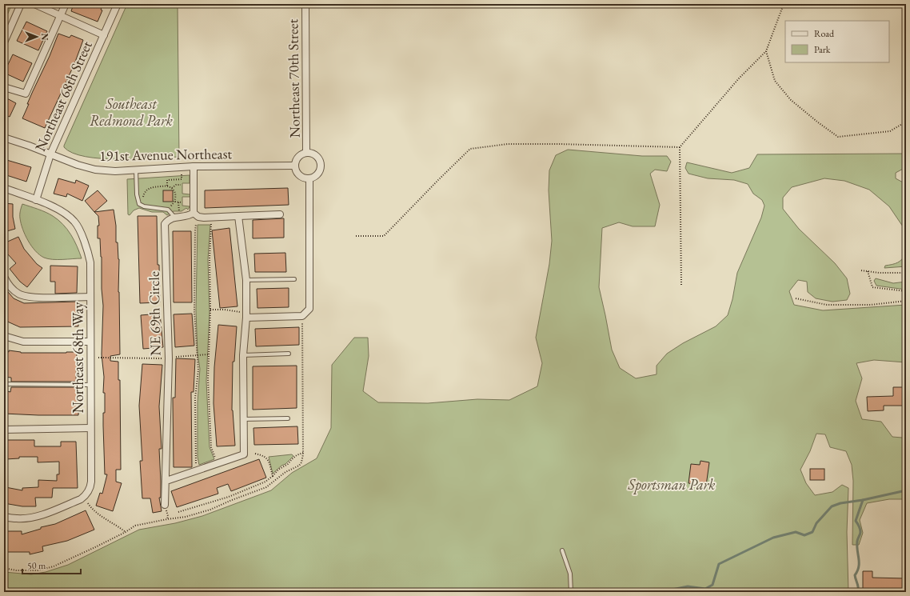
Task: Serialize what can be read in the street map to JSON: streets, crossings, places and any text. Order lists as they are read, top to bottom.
{
  "streets": {
    "street": [
      "Northeast 70th Street",
      "Northeast 68th Street",
      "191st Avenue Northeast",
      "NE 69th Circle",
      "Northeast 68th Way"
    ]
  },
  "crossings": [
    ["Northeast 70th Street", "191st Avenue Northeast"],
    ["Northeast 68th Street", "191st Avenue Northeast"],
    ["Northeast 68th Street", "Northeast 68th Way"]
  ],
  "parks": ["Southeast Redmond Park", "Sportsman Park"],
  "legend": ["Road", "Park"],
  "scale_bar": "50 m",
  "north": "right"
}
